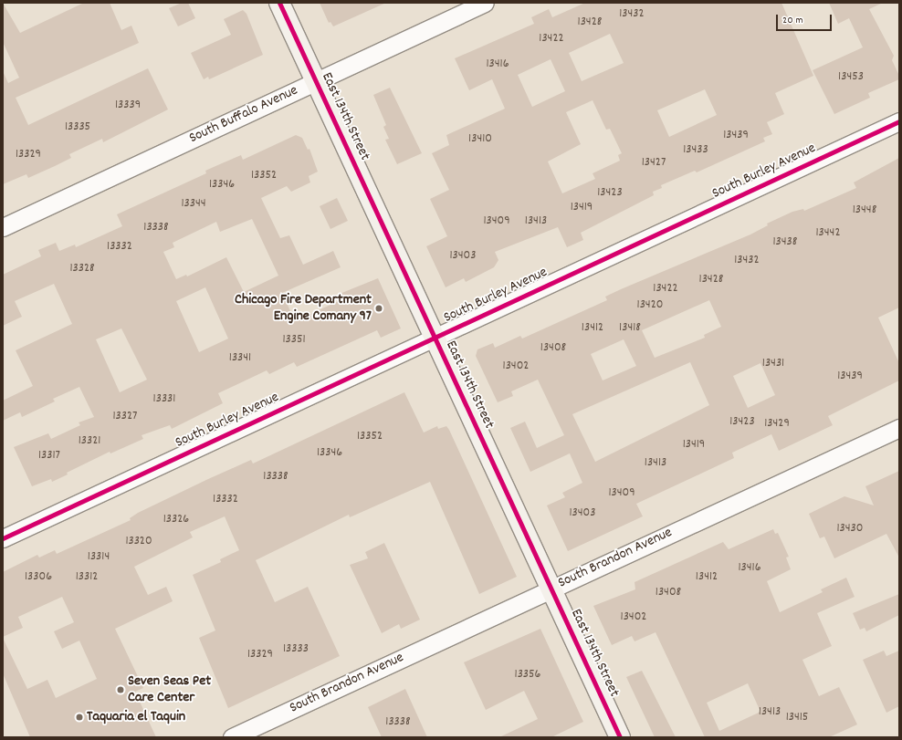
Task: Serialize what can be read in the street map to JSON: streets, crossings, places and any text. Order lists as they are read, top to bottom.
{
  "streets": {
    "street": [
      "South Buffalo Avenue",
      "East 134th Street",
      "South Burley Avenue",
      "South Brandon Avenue"
    ]
  },
  "crossings": [
    ["South Buffalo Avenue", "East 134th Street"],
    ["East 134th Street", "South Burley Avenue"],
    ["East 134th Street", "South Brandon Avenue"]
  ],
  "places": ["Chicago Fire Department Engine Comany 97", "Seven Seas Pet Care Center", "Taquaria el Taquin"],
  "house_numbers": [
    "13432",
    "13428",
    "13422",
    "13416",
    "13453",
    "13339",
    "13335",
    "13439",
    "13410",
    "13433",
    "13329",
    "13427",
    "13352",
    "13346",
    "13423",
    "13344",
    "13419",
    "13448",
    "13409",
    "13413",
    "13338",
    "13442",
    "13438",
    "13332",
    "13403",
    "13432",
    "13328",
    "13428",
    "13422",
    "13420",
    "13412",
    "13418",
    "13351",
    "13408",
    "13341",
    "13431",
    "13402",
    "13439",
    "13331",
    "13327",
    "13423",
    "13429",
    "13352",
    "13321",
    "13419",
    "13346",
    "13317",
    "13413",
    "13338",
    "13409",
    "13332",
    "13403",
    "13326",
    "13430",
    "13320",
    "13314",
    "13416",
    "13306",
    "13312",
    "13412",
    "13408",
    "13402",
    "13333",
    "13329",
    "13356",
    "13413",
    "13415",
    "13338"
  ],
  "scale_bar": "20 m"
}
